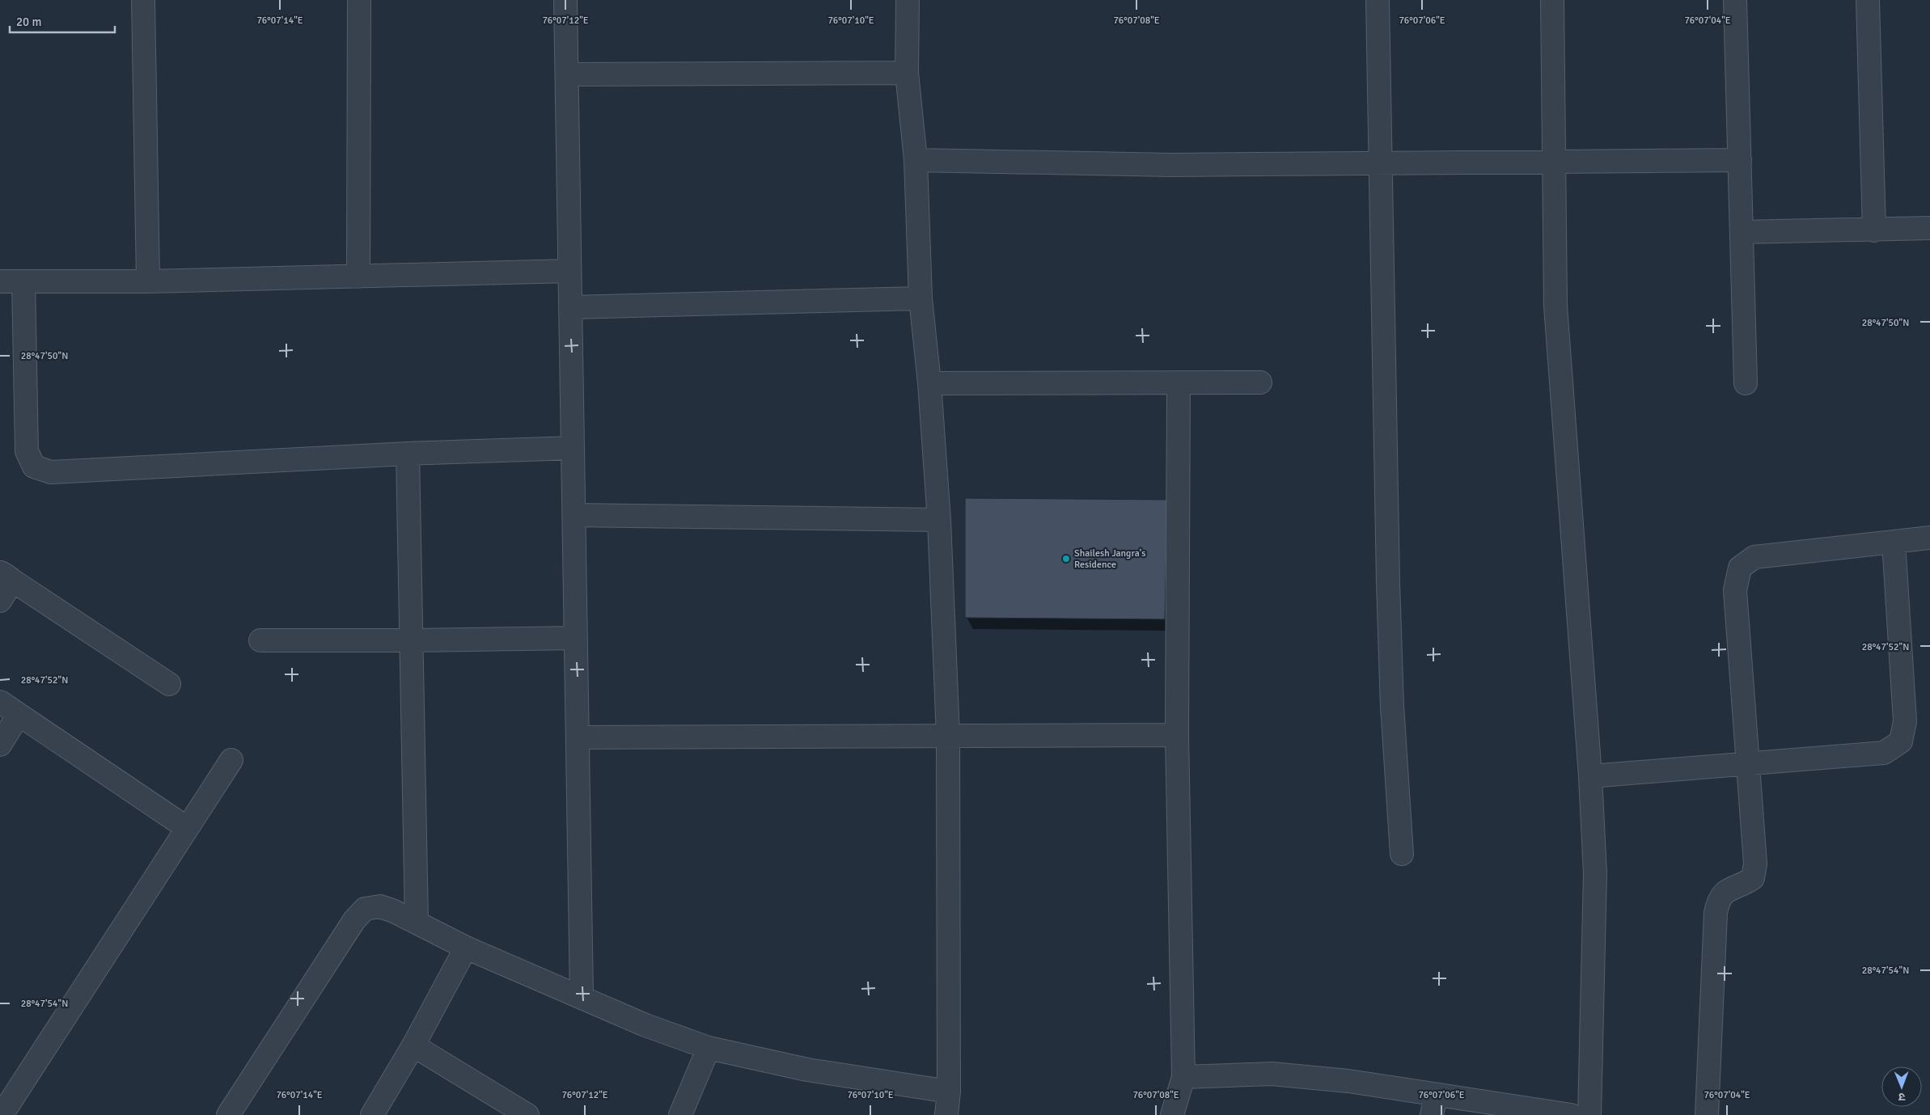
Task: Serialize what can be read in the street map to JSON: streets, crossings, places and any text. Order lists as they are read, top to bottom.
{
  "places": ["Shailesh Jangra's Residence"],
  "scale_bar": "20 m",
  "north": "bottom",
  "coordinates": [
    "76°07'14\"E",
    "76°07'12\"E",
    "76°07'10\"E",
    "76°07'08\"E",
    "76°07'06\"E",
    "76°07'04\"E",
    "28°47'50\"N",
    "28°47'52\"N",
    "28°47'54\"N"
  ]
}
